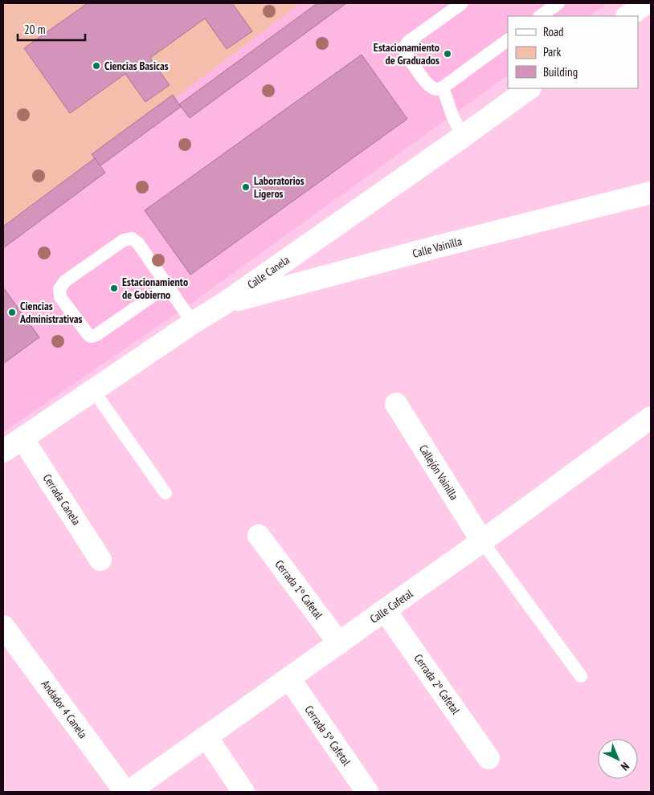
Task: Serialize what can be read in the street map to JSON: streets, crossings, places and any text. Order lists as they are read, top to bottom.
{
  "streets": {
    "street": [
      "Calle Vainilla",
      "Calle Canela",
      "Callejón Vainilla",
      "Cerrada Canela",
      "Cerrada 1º Cafetal",
      "Calle Cafetal",
      "Cerrada 2º Cafetal",
      "Andador 4 Canela",
      "Cerrada 5º Cafetal"
    ]
  },
  "crossings": [
    ["Calle Vainilla", "Calle Canela"],
    ["Calle Canela", "Cerrada Canela"],
    ["Callejón Vainilla", "Calle Cafetal"],
    ["Cerrada 1º Cafetal", "Calle Cafetal"],
    ["Calle Cafetal", "Cerrada 2º Cafetal"],
    ["Calle Cafetal", "Cerrada 5º Cafetal"]
  ],
  "places": [
    "Estacionamiento de Graduados",
    "Ciencias Basicas",
    "Laboratorios Ligeros",
    "Estacionamiento de Gobierno",
    "Ciencias Administrativas"
  ],
  "legend": ["Road", "Park", "Building"],
  "scale_bar": "20 m",
  "north": "bottom right"
}
